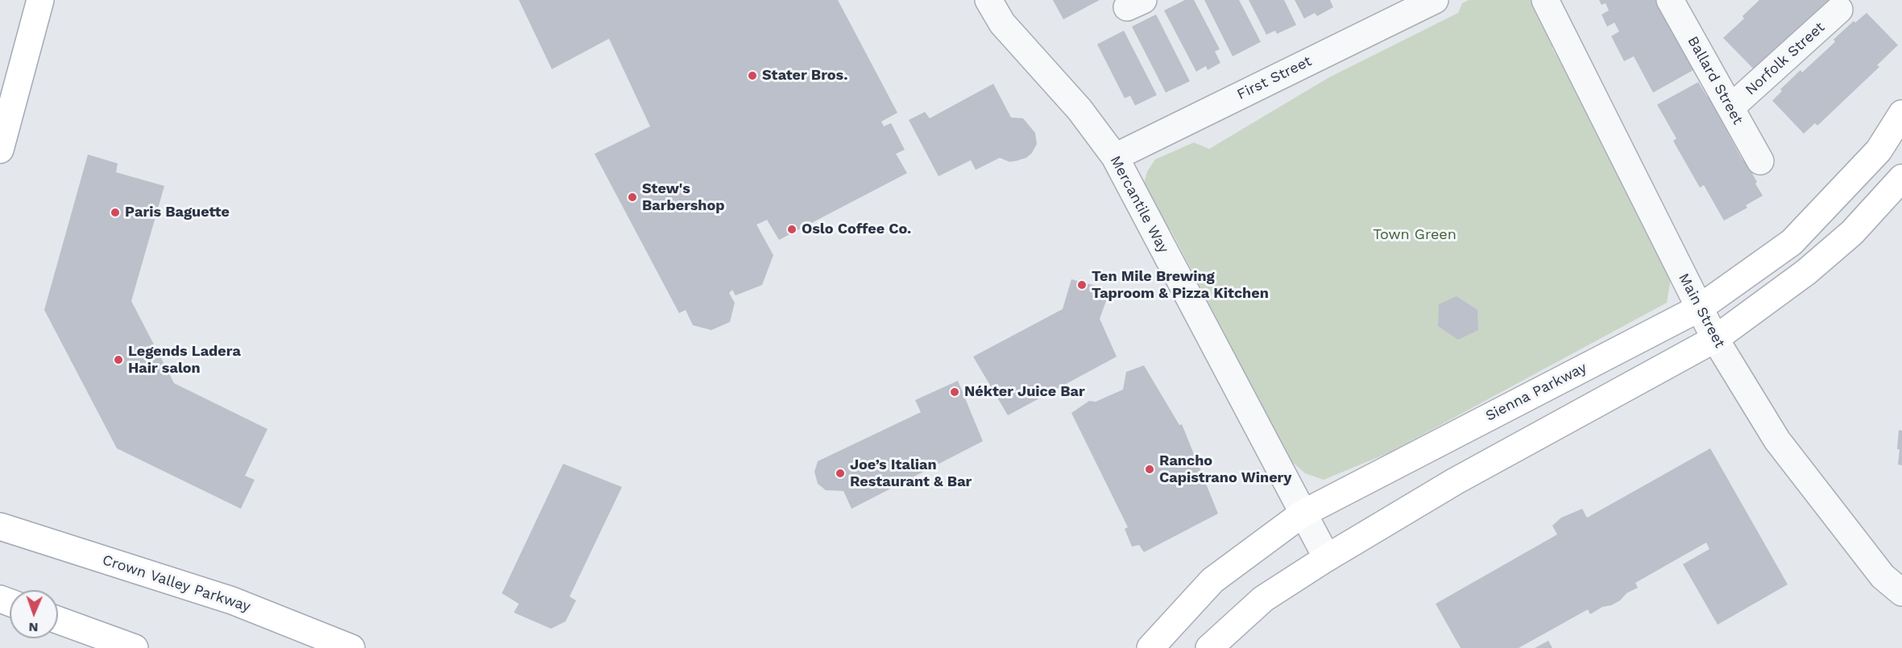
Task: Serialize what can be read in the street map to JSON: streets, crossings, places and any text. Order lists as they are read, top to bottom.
{
  "streets": {
    "main road": ["Sienna Parkway", "Crown Valley Parkway"],
    "street": [
      "Norfolk Street",
      "First Street",
      "Ballard Street",
      "Mercantile Way",
      "Main Street"
    ]
  },
  "crossings": [
    ["Norfolk Street", "Ballard Street"],
    ["First Street", "Mercantile Way"],
    ["Mercantile Way", "Sienna Parkway"],
    ["Main Street", "Sienna Parkway"]
  ],
  "parks": ["Town Green"],
  "places": [
    "Stater Bros.",
    "Stew's Barbershop",
    "Paris Baguette",
    "Oslo Coffee Co.",
    "Ten Mile Brewing Taproom & Pizza Kitchen",
    "Legends Ladera Hair salon",
    "Nékter Juice Bar",
    "Rancho Capistrano Winery",
    "Joe’s Italian Restaurant & Bar"
  ],
  "north": "bottom"
}
